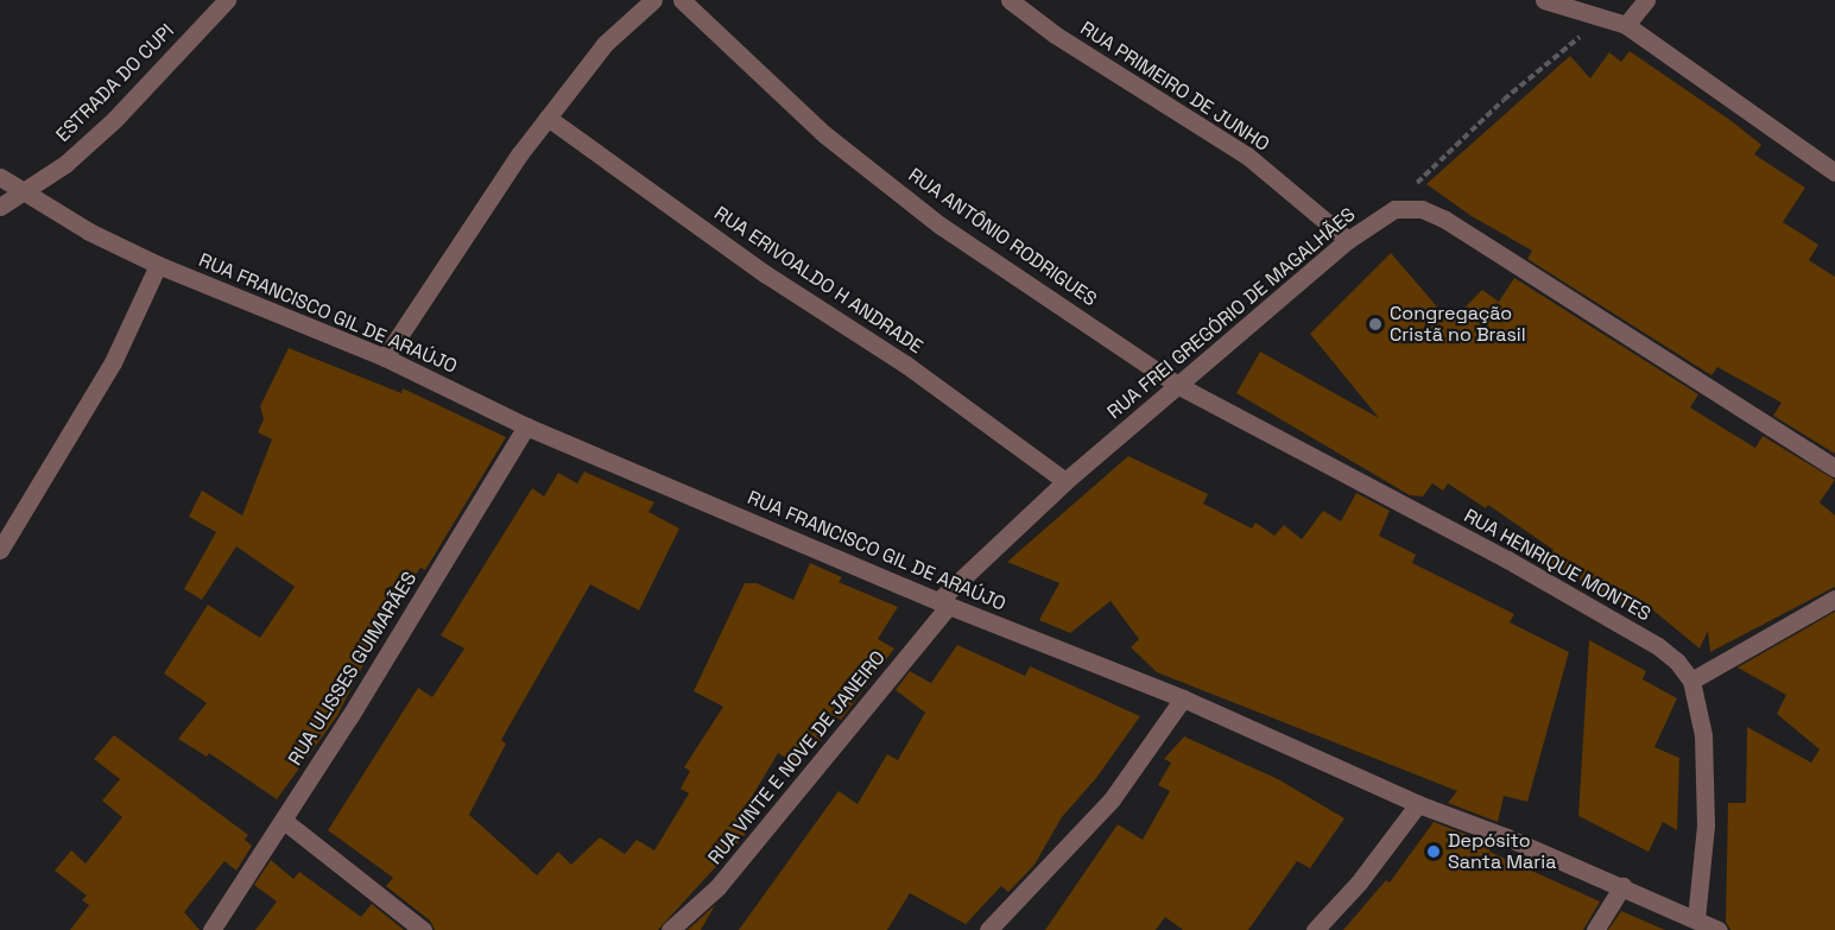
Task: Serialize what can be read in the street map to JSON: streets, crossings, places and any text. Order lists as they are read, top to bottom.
{
  "streets": {
    "street": [
      "ESTRADA DO CUPI",
      "RUA PRIMEIRO DE JUNHO",
      "RUA ANTÔNIO RODRIGUES",
      "RUA ERIVOALDO H ANDRADE",
      "RUA FRANCISCO GIL DE ARAÚJO",
      "RUA FREI GREGÓRIO DE MAGALHÃES",
      "RUA HENRIQUE MONTES",
      "RUA ULISSES GUIMARÃES",
      "RUA VINTE E NOVE DE JANEIRO"
    ]
  },
  "crossings": [
    ["ESTRADA DO CUPI", "RUA FRANCISCO GIL DE ARAÚJO"],
    ["RUA PRIMEIRO DE JUNHO", "RUA FREI GREGÓRIO DE MAGALHÃES"],
    ["RUA ANTÔNIO RODRIGUES", "RUA FREI GREGÓRIO DE MAGALHÃES"],
    ["RUA ANTÔNIO RODRIGUES", "RUA HENRIQUE MONTES"],
    ["RUA ERIVOALDO H ANDRADE", "RUA FREI GREGÓRIO DE MAGALHÃES"],
    ["RUA FRANCISCO GIL DE ARAÚJO", "RUA FREI GREGÓRIO DE MAGALHÃES"],
    ["RUA FRANCISCO GIL DE ARAÚJO", "RUA ULISSES GUIMARÃES"],
    ["RUA FRANCISCO GIL DE ARAÚJO", "RUA VINTE E NOVE DE JANEIRO"],
    ["RUA FREI GREGÓRIO DE MAGALHÃES", "RUA HENRIQUE MONTES"],
    ["RUA FREI GREGÓRIO DE MAGALHÃES", "RUA VINTE E NOVE DE JANEIRO"]
  ],
  "places": ["Congregação Cristã no Brasil", "Depósito Santa Maria"]
}
